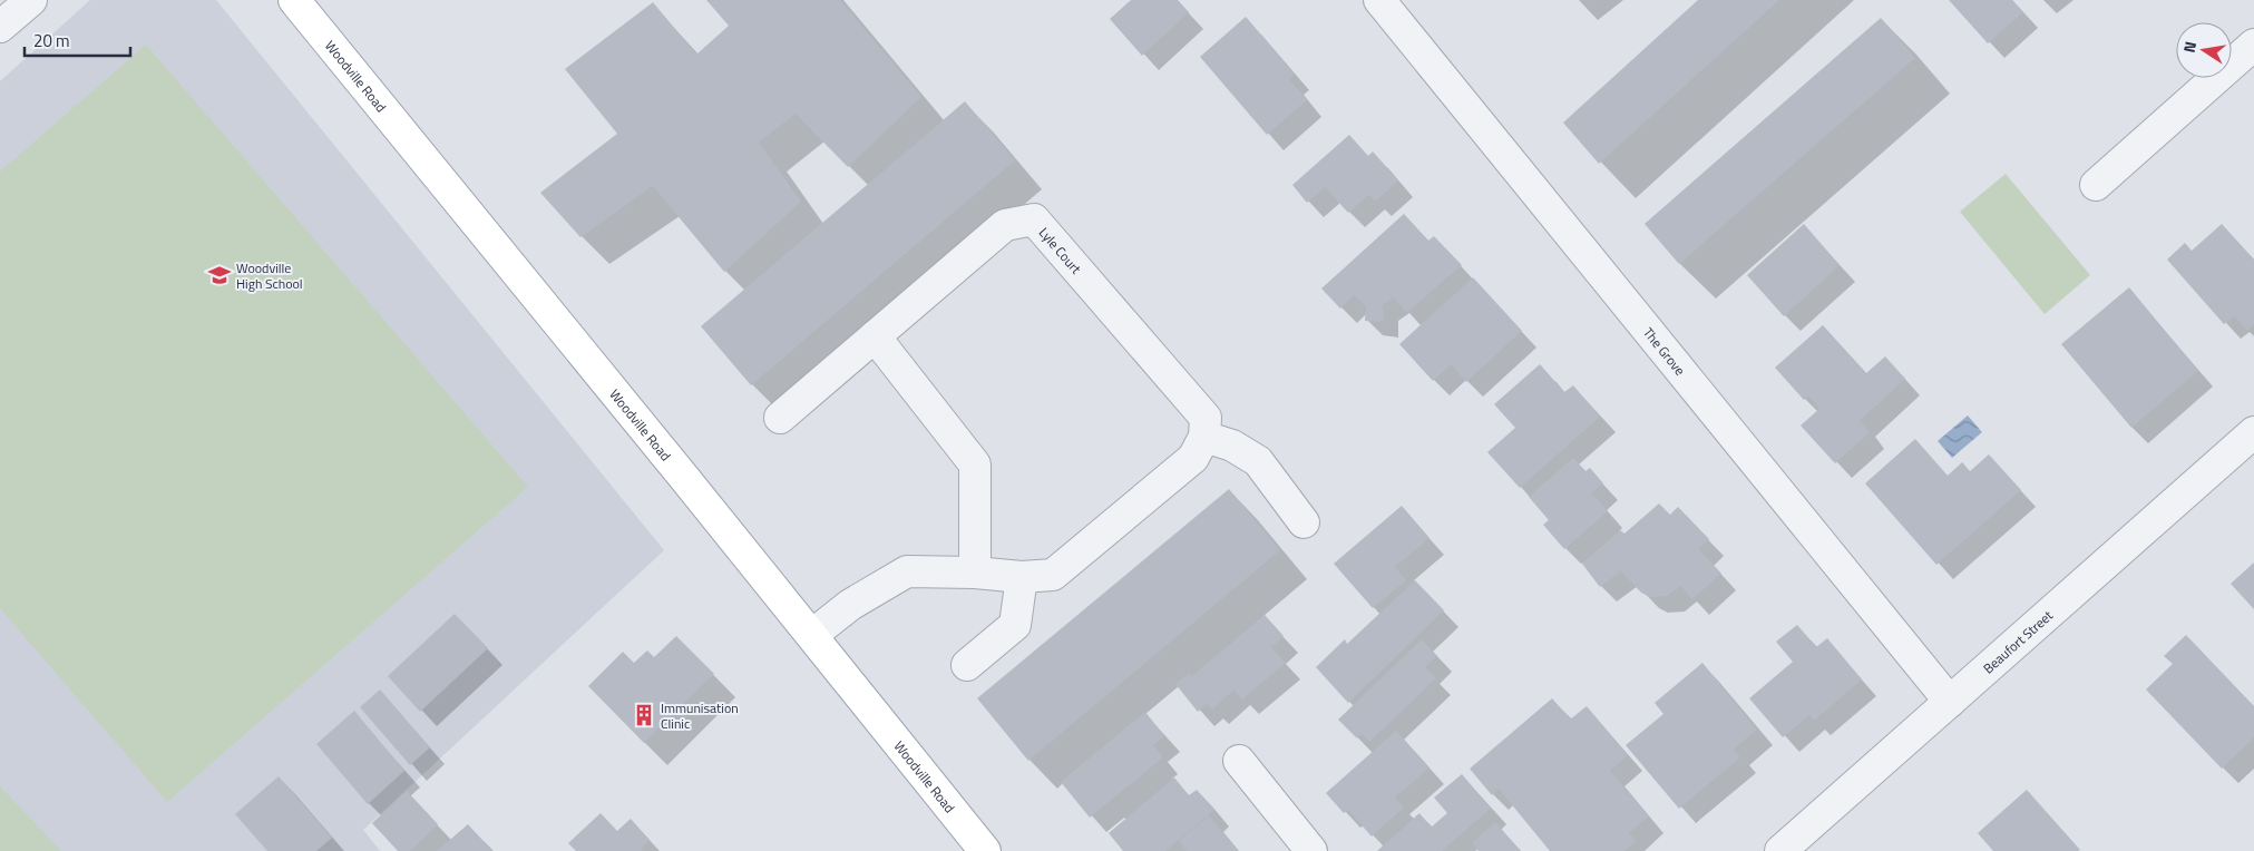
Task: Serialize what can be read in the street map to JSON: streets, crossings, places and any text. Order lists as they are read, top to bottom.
{
  "streets": {
    "main road": ["Woodville Road"],
    "street": ["Lyle Court", "The Grove", "Beaufort Street"]
  },
  "crossings": [
    ["The Grove", "Beaufort Street"]
  ],
  "places": {
    "school or university": ["Woodville High School"],
    "building": ["Immunisation Clinic"]
  },
  "scale_bar": "20 m",
  "north": "left"
}
